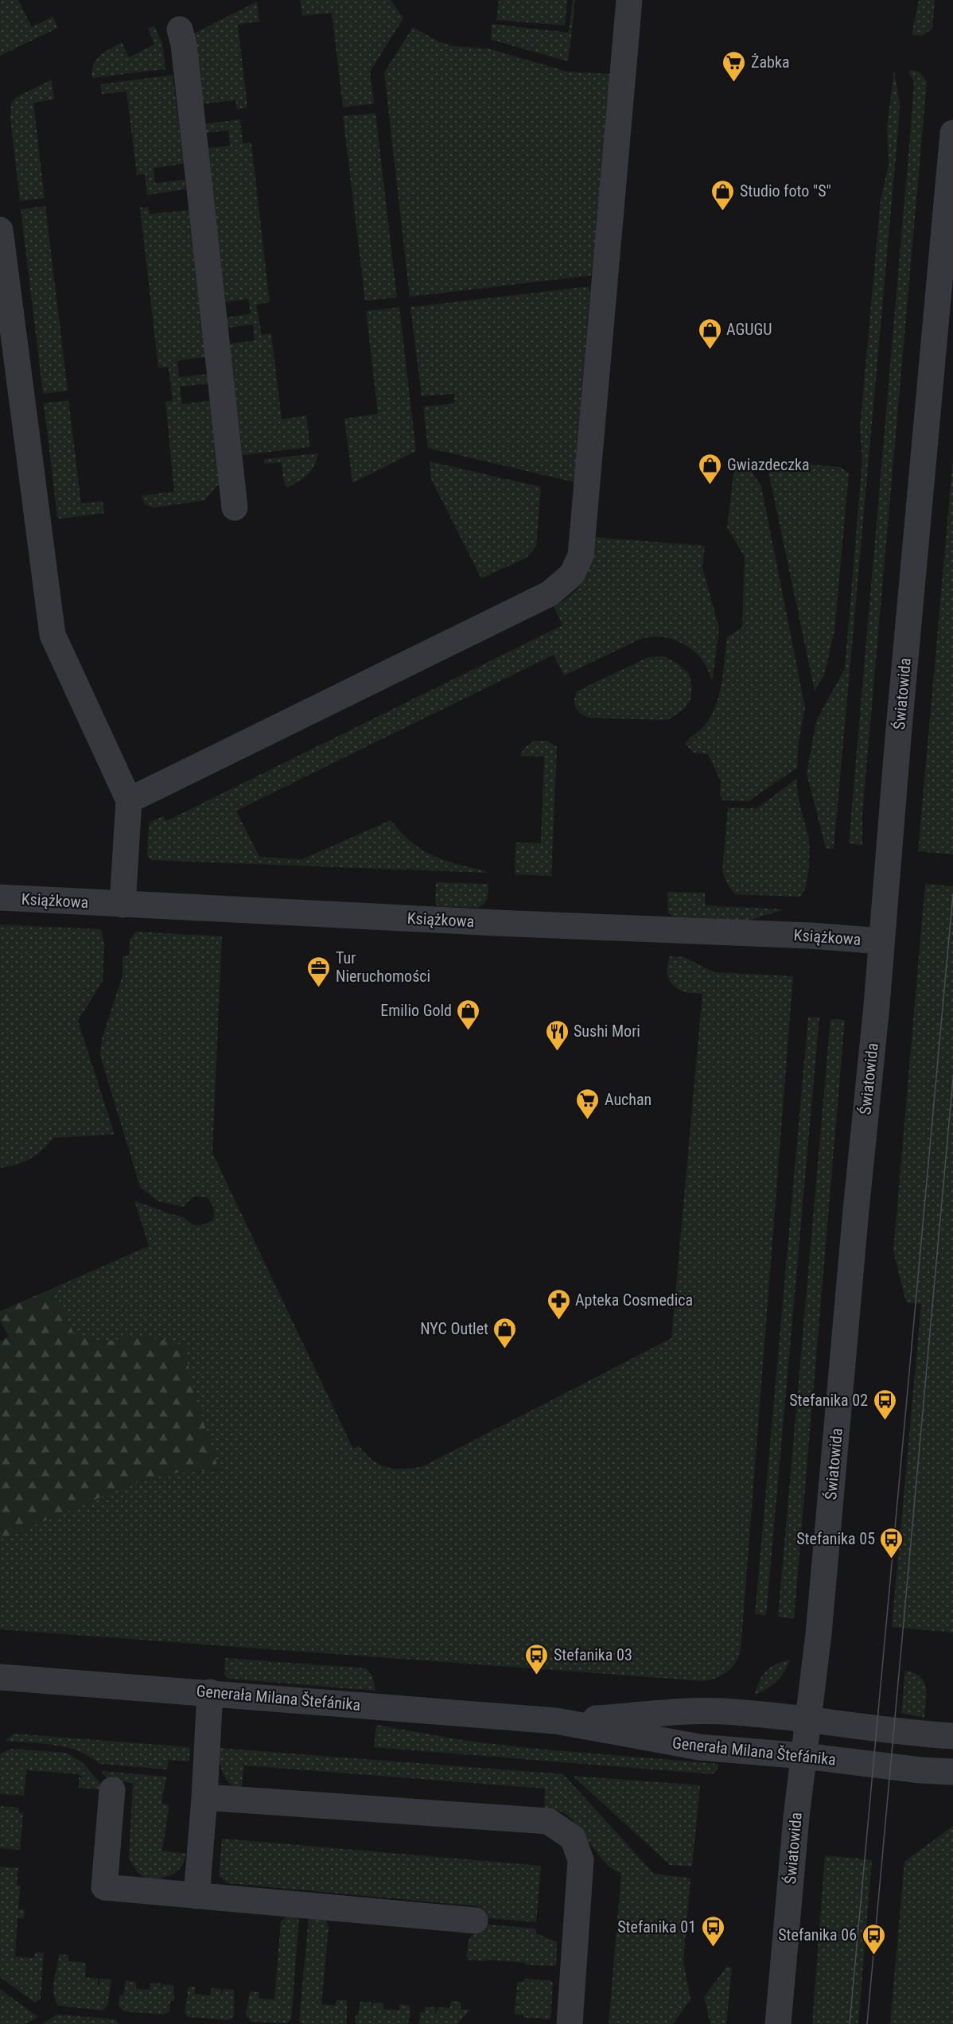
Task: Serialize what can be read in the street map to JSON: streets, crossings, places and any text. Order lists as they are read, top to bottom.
{
  "streets": {
    "street": ["Światowida", "Książkowa", "Generała Milana Štefánika"]
  },
  "crossings": [
    ["Światowida", "Książkowa"],
    ["Światowida", "Generała Milana Štefánika"]
  ],
  "places": {
    "supermarket": ["Żabka", "Auchan"],
    "shop": [
      "Studio foto \"S\"",
      "AGUGU",
      "Gwiazdeczka",
      "Emilio Gold",
      "NYC Outlet"
    ],
    "office": ["Tur Nieruchomości"],
    "restaurant": ["Sushi Mori"],
    "pharmacy": ["Apteka Cosmedica"],
    "bus stop": [
      "Stefanika 02",
      "Stefanika 05",
      "Stefanika 03",
      "Stefanika 01",
      "Stefanika 06"
    ]
  }
}
